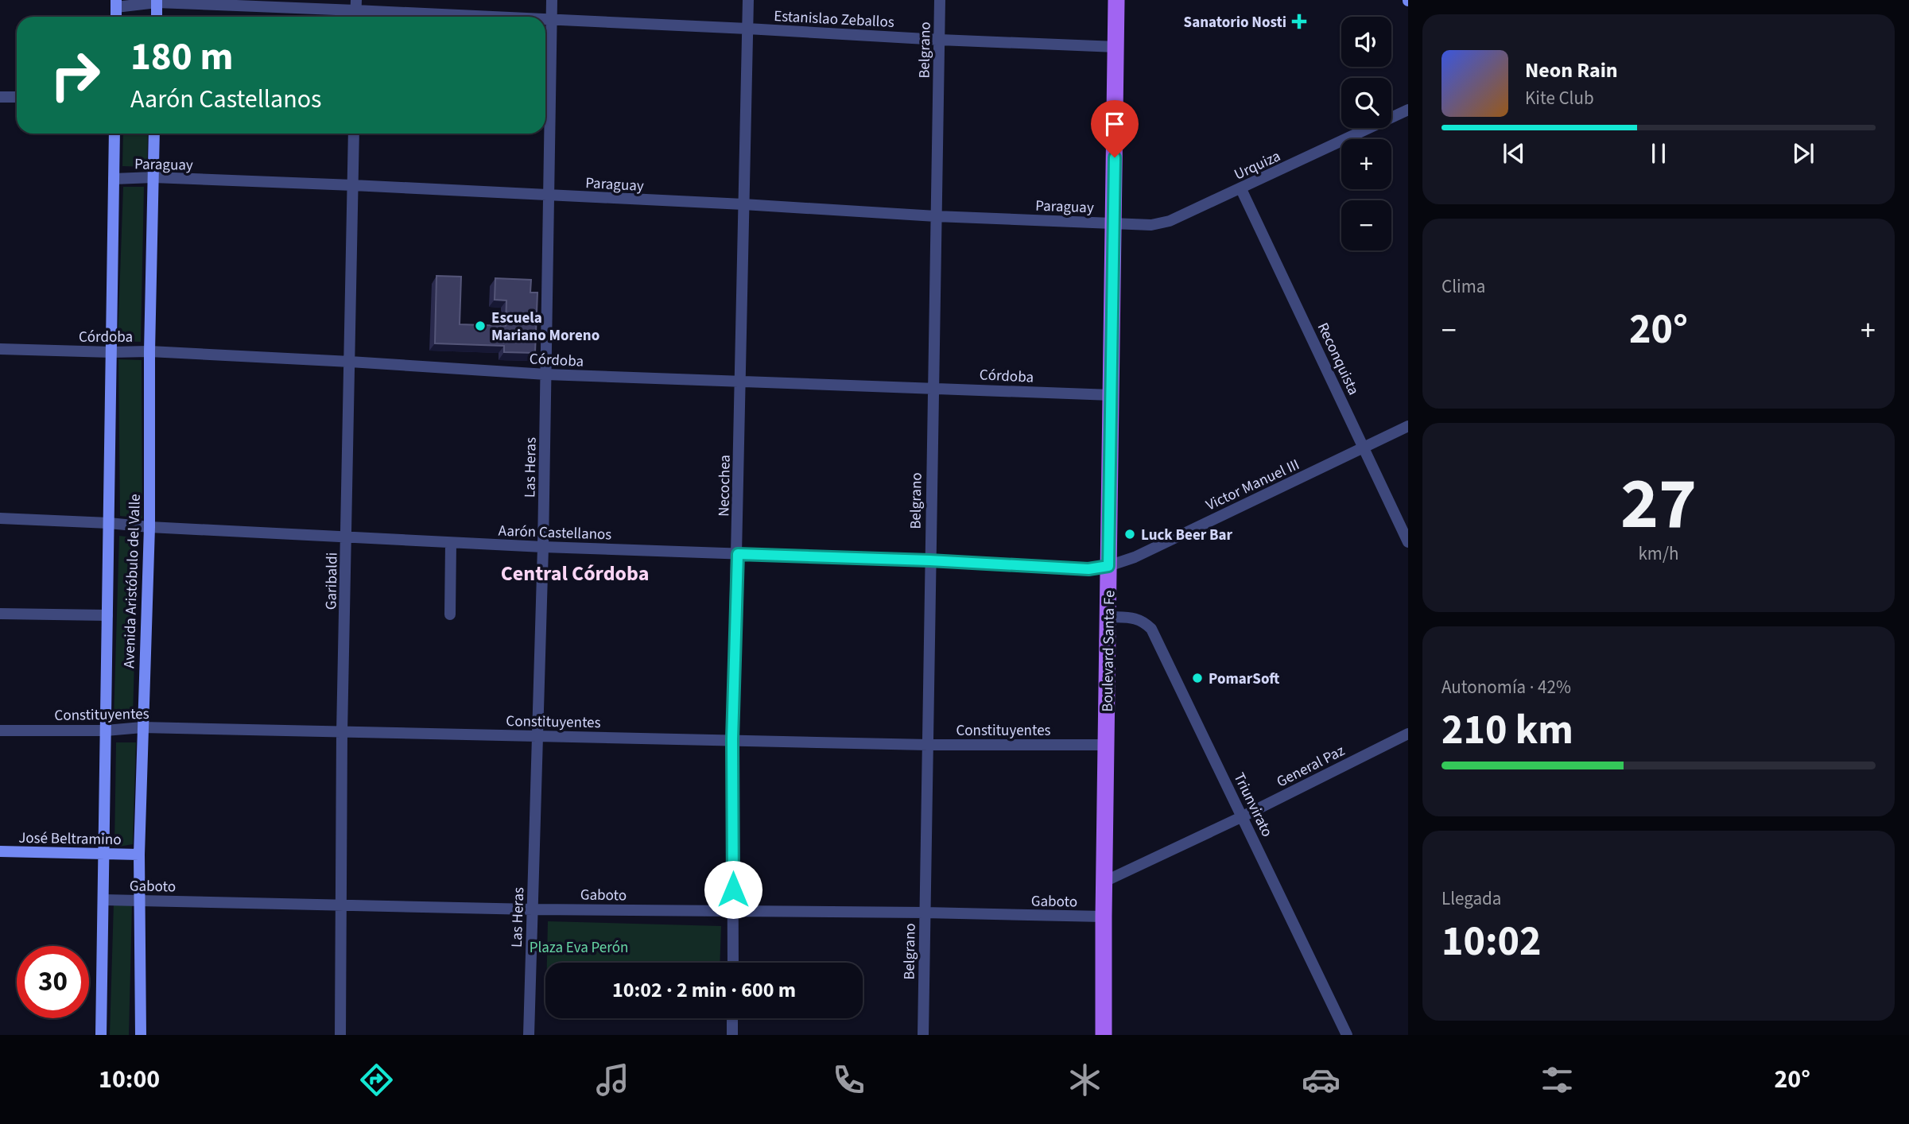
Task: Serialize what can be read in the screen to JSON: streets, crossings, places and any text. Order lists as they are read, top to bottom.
{
  "streets": {
    "main road": ["Boulevard Santa Fe"],
    "street": [
      "Estanislao Zeballos",
      "Belgrano",
      "Paraguay",
      "Urquiza",
      "Córdoba",
      "Reconquista",
      "Las Heras",
      "Victor Manuel III",
      "Necochea",
      "Aarón Castellanos",
      "Avenida Aristóbulo del Valle",
      "Garibaldi",
      "Constituyentes",
      "General Paz",
      "Triunvirato",
      "José Beltramino",
      "Gaboto"
    ]
  },
  "crossings": [
    ["Estanislao Zeballos", "Belgrano"],
    ["Estanislao Zeballos", "Las Heras"],
    ["Estanislao Zeballos", "Necochea"],
    ["Estanislao Zeballos", "Boulevard Santa Fe"],
    ["Belgrano", "Paraguay"],
    ["Belgrano", "Córdoba"],
    ["Belgrano", "Aarón Castellanos"],
    ["Belgrano", "Constituyentes"],
    ["Belgrano", "Gaboto"],
    ["Paraguay", "Urquiza"],
    ["Paraguay", "Las Heras"],
    ["Paraguay", "Necochea"],
    ["Paraguay", "Avenida Aristóbulo del Valle"],
    ["Paraguay", "Garibaldi"],
    ["Paraguay", "Boulevard Santa Fe"],
    ["Urquiza", "Reconquista"],
    ["Urquiza", "Boulevard Santa Fe"],
    ["Córdoba", "Las Heras"],
    ["Córdoba", "Necochea"],
    ["Córdoba", "Avenida Aristóbulo del Valle"],
    ["Córdoba", "Garibaldi"],
    ["Córdoba", "Boulevard Santa Fe"],
    ["Reconquista", "Victor Manuel III"],
    ["Las Heras", "Aarón Castellanos"],
    ["Las Heras", "Constituyentes"],
    ["Las Heras", "Gaboto"],
    ["Victor Manuel III", "Aarón Castellanos"],
    ["Victor Manuel III", "Boulevard Santa Fe"],
    ["Necochea", "Aarón Castellanos"],
    ["Necochea", "Constituyentes"],
    ["Necochea", "Gaboto"],
    ["Aarón Castellanos", "Avenida Aristóbulo del Valle"],
    ["Aarón Castellanos", "Garibaldi"],
    ["Aarón Castellanos", "Boulevard Santa Fe"],
    ["Avenida Aristóbulo del Valle", "Constituyentes"],
    ["Avenida Aristóbulo del Valle", "José Beltramino"],
    ["Avenida Aristóbulo del Valle", "Gaboto"],
    ["Garibaldi", "Constituyentes"],
    ["Garibaldi", "Gaboto"],
    ["Boulevard Santa Fe", "Constituyentes"],
    ["Boulevard Santa Fe", "General Paz"],
    ["Boulevard Santa Fe", "Triunvirato"],
    ["Boulevard Santa Fe", "Gaboto"],
    ["General Paz", "Triunvirato"]
  ],
  "districts": ["Central Córdoba"],
  "parks": ["Plaza Eva Perón"],
  "places": {
    "health": ["Sanatorio Nosti"],
    "other": ["Escuela Mariano Moreno", "Luck Beer Bar", "PomarSoft"]
  },
  "page": {
    "map_buttons": ["+", "−"],
    "turn": ["180 m", "Aarón Castellanos"],
    "song": ["Neon Rain", "Kite Club"],
    "tile": [
      "Clima",
      ["27", "km/h"],
      ["Autonomía · 42%", "210 km"],
      ["Llegada", "10:02"]
    ],
    "heat": ["−", "20°", "+"],
    "limit": "30",
    "trip": "10:02 · 2 min · 600 m",
    "tabs": ["10:00", "20°"]
  }
}
